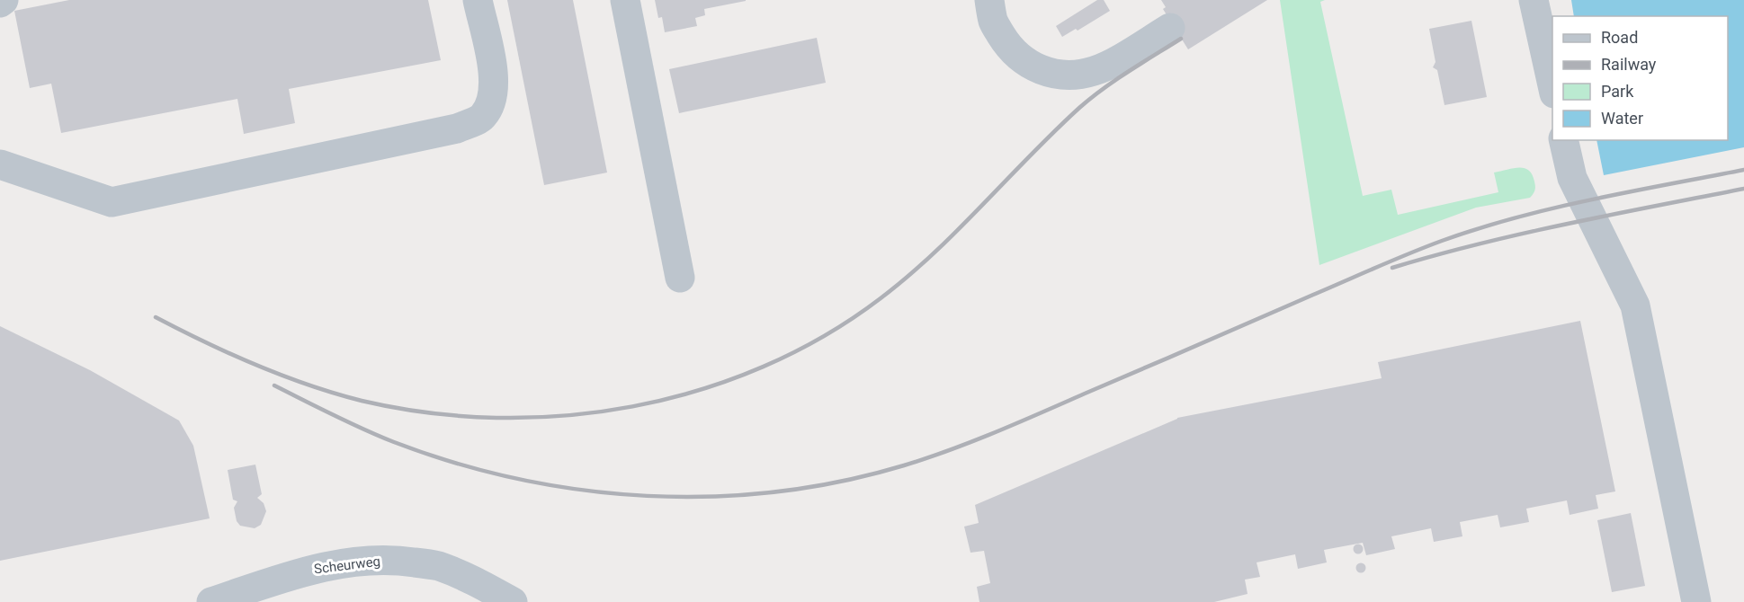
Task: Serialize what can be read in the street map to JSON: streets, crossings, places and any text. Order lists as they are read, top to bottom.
{
  "streets": {
    "street": ["Scheurweg"]
  },
  "legend": [
    "Road",
    "Railway",
    "Park",
    "Water"
  ]
}
